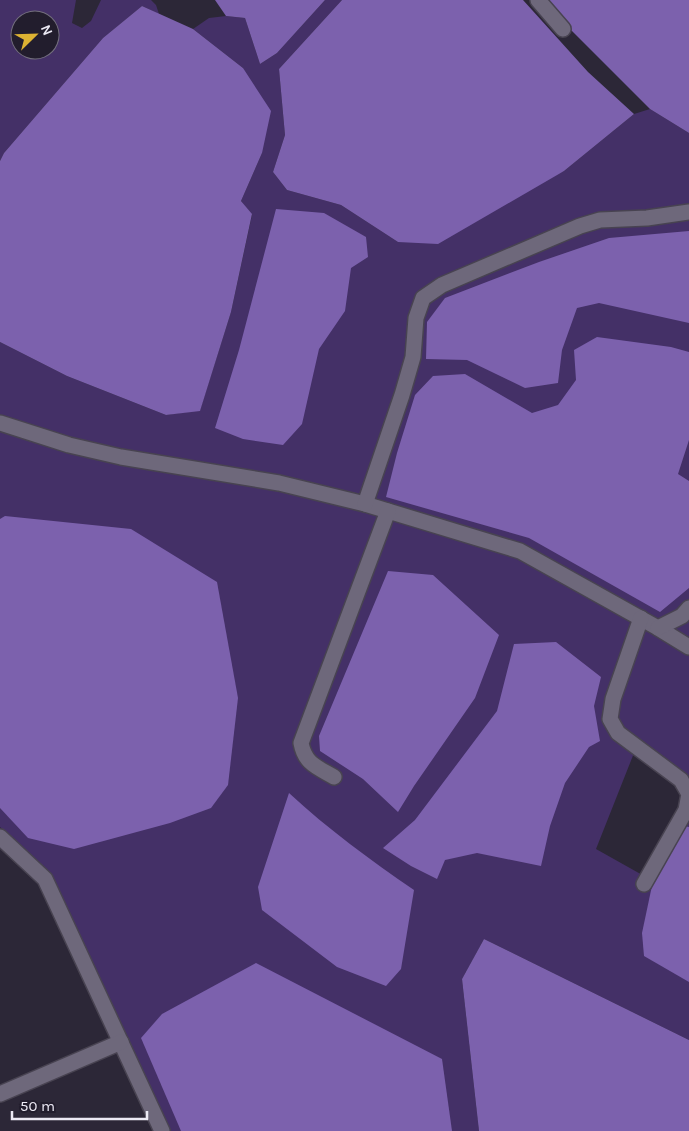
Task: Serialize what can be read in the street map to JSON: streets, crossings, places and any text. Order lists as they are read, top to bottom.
{
  "scale_bar": "50 m",
  "north": "top right"
}
